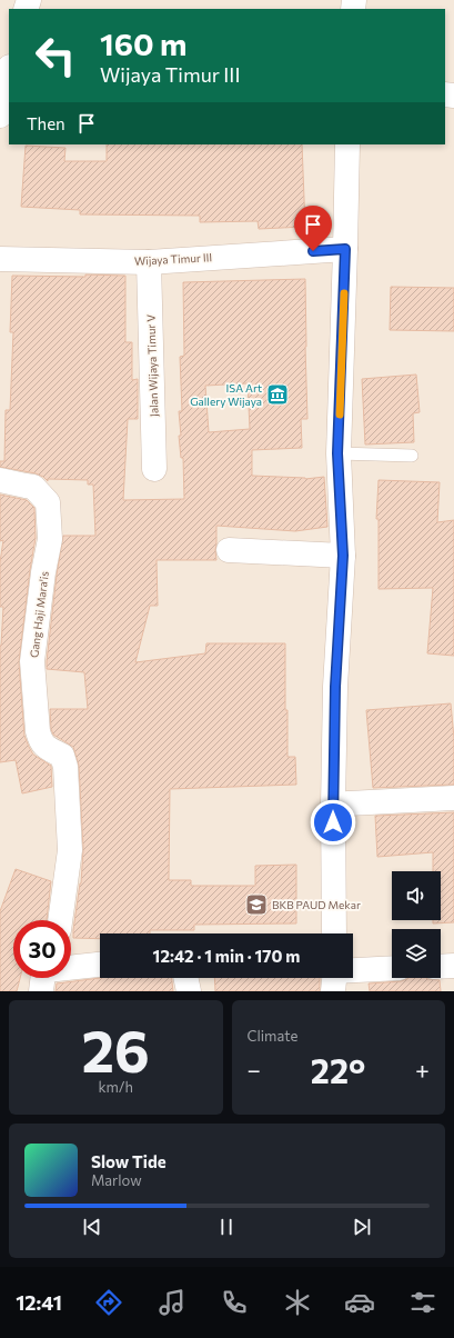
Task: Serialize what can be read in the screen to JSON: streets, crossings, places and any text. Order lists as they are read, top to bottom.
{
  "streets": {
    "street": ["Wijaya Timur III", "Jalan Wijaya Timur V", "Gang Haji Mara'is"]
  },
  "crossings": [
    ["Wijaya Timur III", "Jalan Wijaya Timur V"]
  ],
  "places": {
    "museum": ["ISA Art Gallery Wijaya"],
    "school or university": ["BKB PAUD Mekar"]
  },
  "page": {
    "turn": ["160 m", "Wijaya Timur III"],
    "then": "Then",
    "limit": "30",
    "trip": "12:42 · 1 min · 170 m",
    "tile": [
      ["26", "km/h"],
      "Climate"
    ],
    "heat": ["−", "22°", "+"],
    "song": ["Slow Tide", "Marlow"],
    "tabs": "12:41"
  }
}
